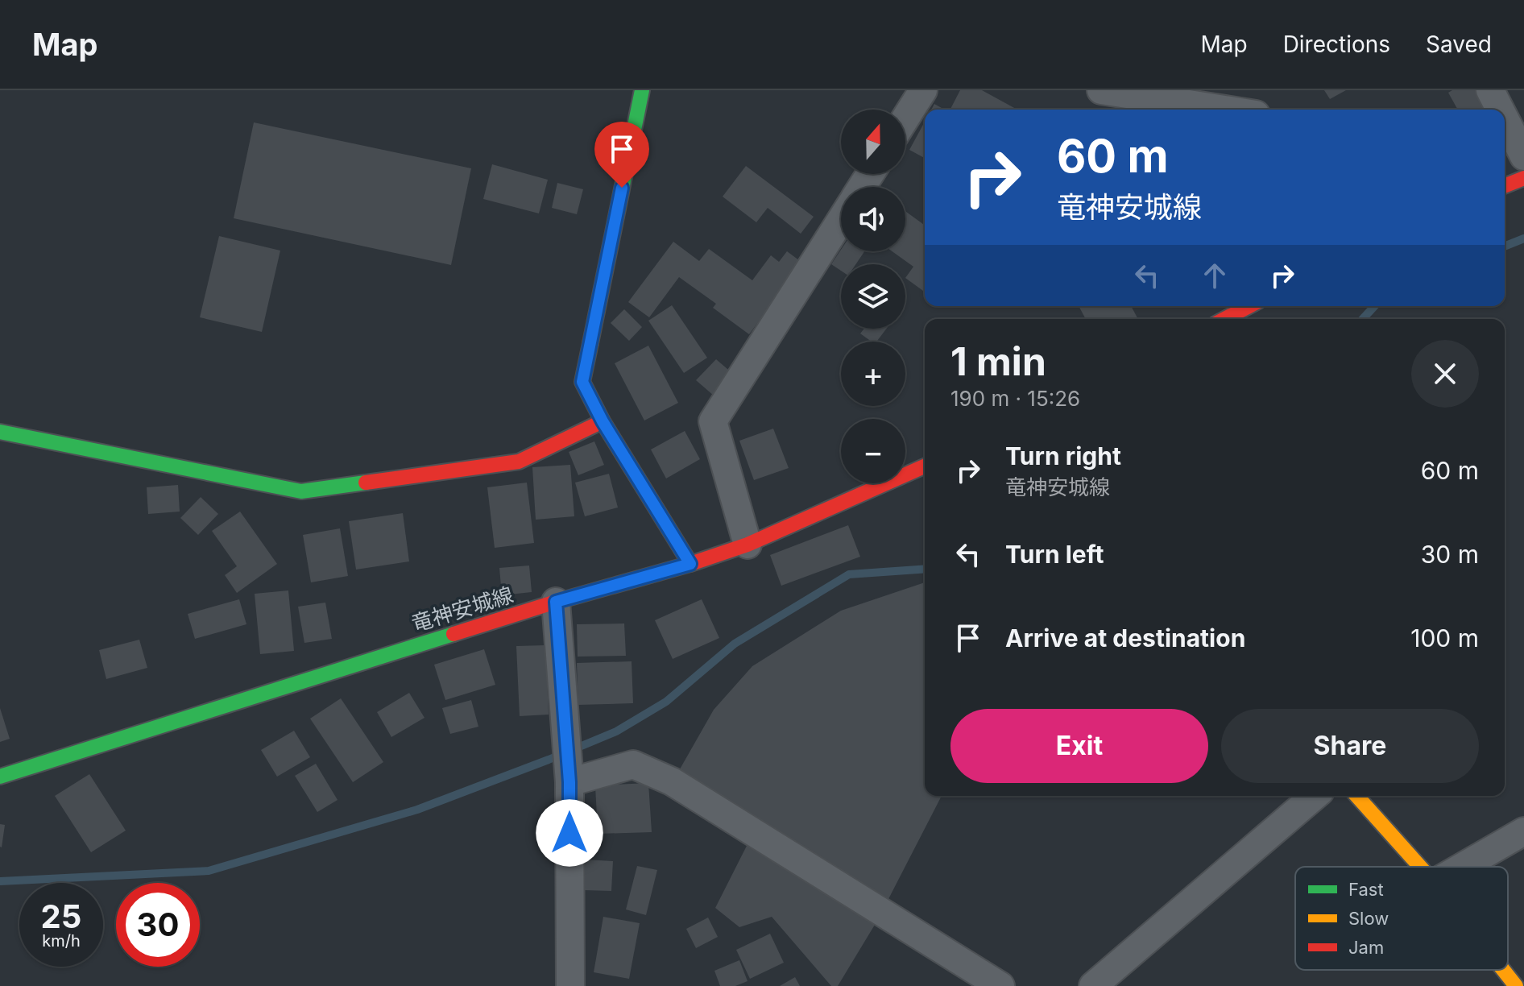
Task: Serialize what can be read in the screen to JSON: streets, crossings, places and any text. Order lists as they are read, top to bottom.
{
  "streets": {
    "street": ["竜神安城線"]
  },
  "legend": ["Fast", "Slow", "Jam"],
  "north": "top",
  "page": {
    "header": "Map",
    "nav": ["Map", "Directions", "Saved"],
    "map_buttons": ["+", "−"],
    "turn": ["60 m", "竜神安城線"],
    "heading": ["1 min", "190 m · 15:26"],
    "list": [
      {
        "name": "Turn right",
        "note": "竜神安城線",
        "value": "60 m"
      },
      {
        "name": "Turn left",
        "value": "30 m"
      },
      {
        "name": "Arrive at destination",
        "value": "100 m"
      }
    ],
    "buttons": ["Exit", "Share"],
    "speed": "25 km/h",
    "limit": "30"
  }
}
